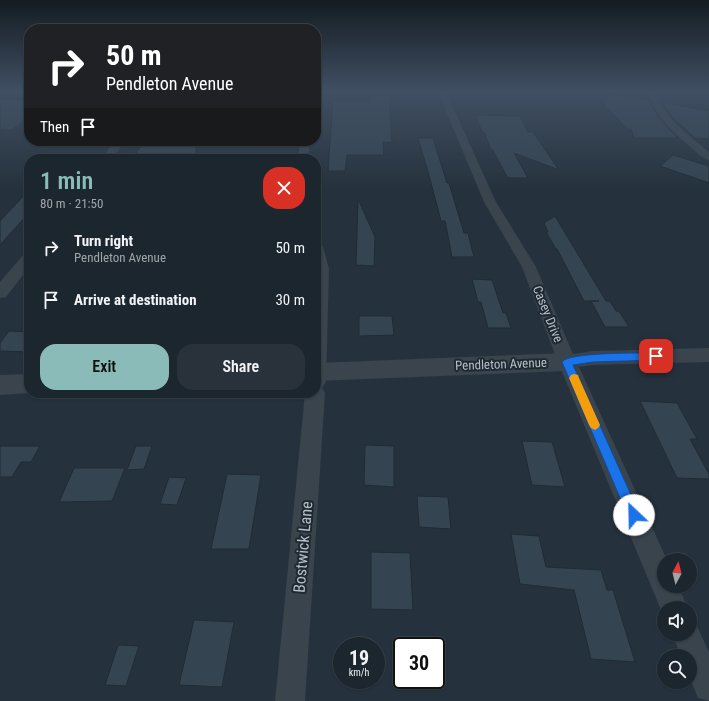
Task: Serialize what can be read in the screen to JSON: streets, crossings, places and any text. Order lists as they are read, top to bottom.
{
  "streets": {
    "street": ["Casey Drive", "Pendleton Avenue", "Bostwick Lane"]
  },
  "crossings": [
    ["Casey Drive", "Pendleton Avenue"]
  ],
  "north": "top",
  "page": {
    "turn": ["50 m", "Pendleton Avenue"],
    "then": "Then",
    "heading": ["1 min", "80 m · 21:50"],
    "list": [
      {
        "name": "Turn right",
        "note": "Pendleton Avenue",
        "value": "50 m"
      },
      {
        "name": "Arrive at destination",
        "value": "30 m"
      }
    ],
    "buttons": ["Exit", "Share"],
    "speed": "19 km/h",
    "limit": "30"
  }
}
